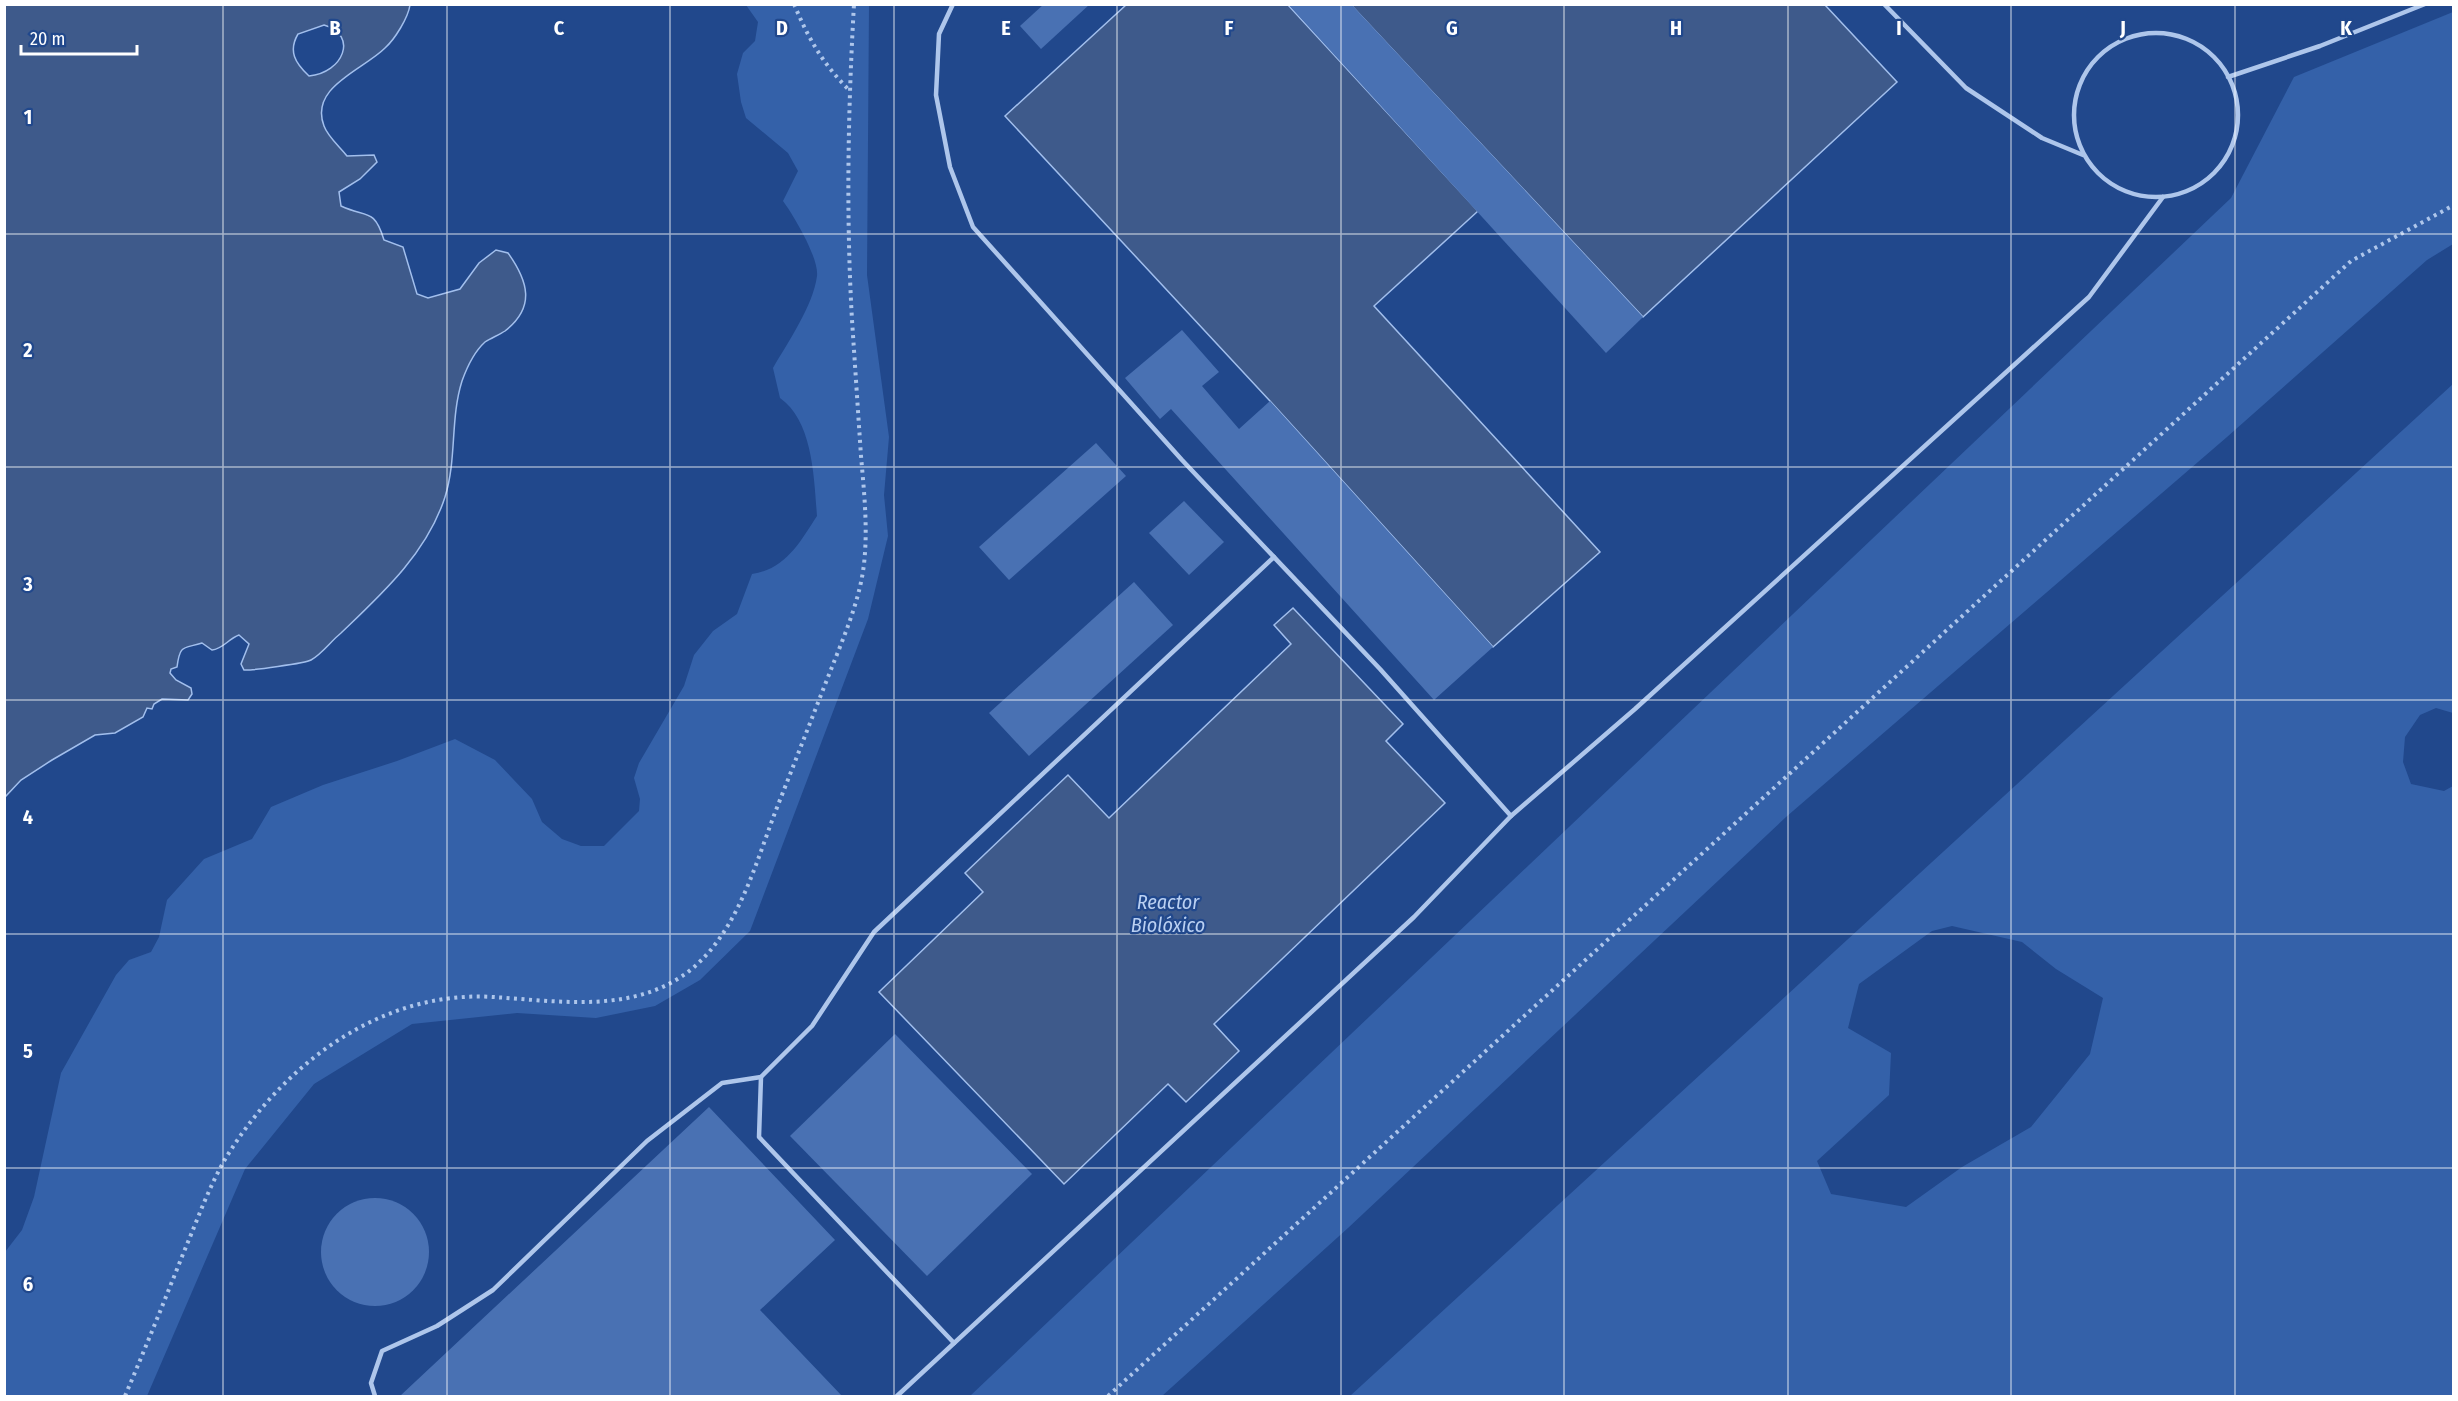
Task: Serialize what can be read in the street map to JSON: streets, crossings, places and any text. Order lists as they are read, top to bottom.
{
  "water": ["Reactor Biolóxico"],
  "scale_bar": "20 m",
  "grid": {
    "columns": [
      "B",
      "C",
      "D",
      "E",
      "F",
      "G",
      "H",
      "I",
      "J",
      "K"
    ],
    "rows": [
      "1",
      "2",
      "3",
      "4",
      "5",
      "6"
    ]
  }
}
